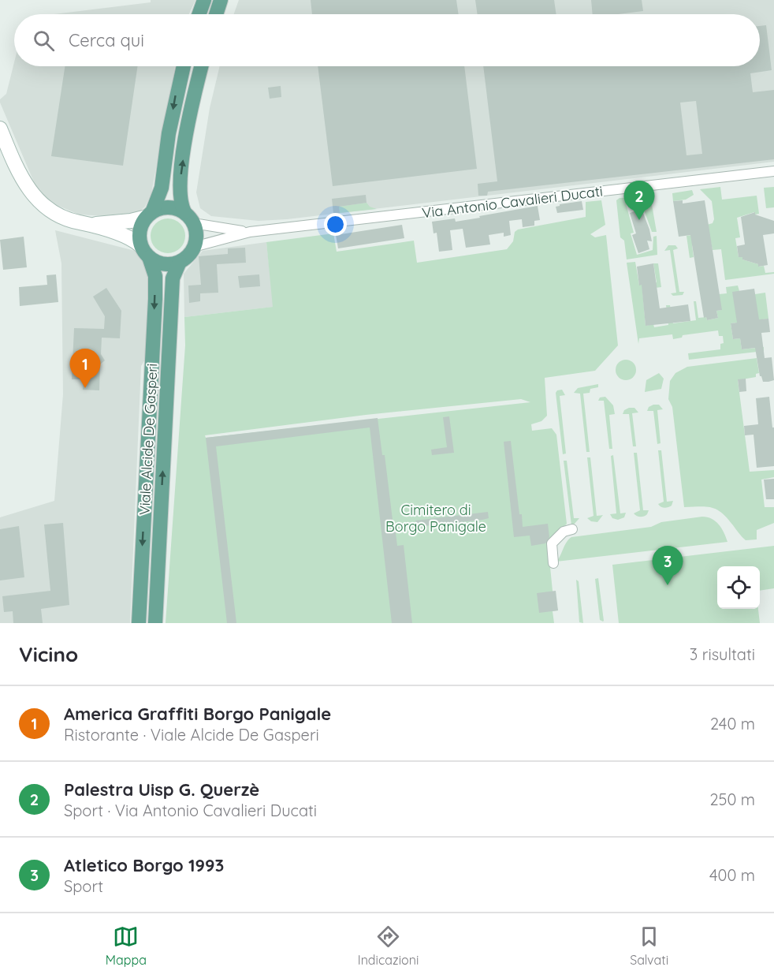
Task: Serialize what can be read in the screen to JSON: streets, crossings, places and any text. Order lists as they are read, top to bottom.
{
  "streets": {
    "main road": ["Viale Alcide De Gasperi"],
    "street": ["Via Antonio Cavalieri Ducati"]
  },
  "crossings": [
    ["Via Antonio Cavalieri Ducati", "Viale Alcide De Gasperi"]
  ],
  "parks": ["Cimitero di Borgo Panigale"],
  "page": {
    "search": "Cerca qui",
    "pins": ["2", "1", "3"],
    "heading": ["Vicino", "3 risultati"],
    "list": [
      {
        "mark": "1",
        "name": "America Graffiti Borgo Panigale",
        "note": "Ristorante · Viale Alcide De Gasperi",
        "value": "240 m"
      },
      {
        "mark": "2",
        "name": "Palestra Uisp G. Querzè",
        "note": "Sport · Via Antonio Cavalieri Ducati",
        "value": "250 m"
      },
      {
        "mark": "3",
        "name": "Atletico Borgo 1993",
        "note": "Sport",
        "value": "400 m"
      }
    ],
    "nav": ["Mappa", "Indicazioni", "Salvati"]
  }
}
